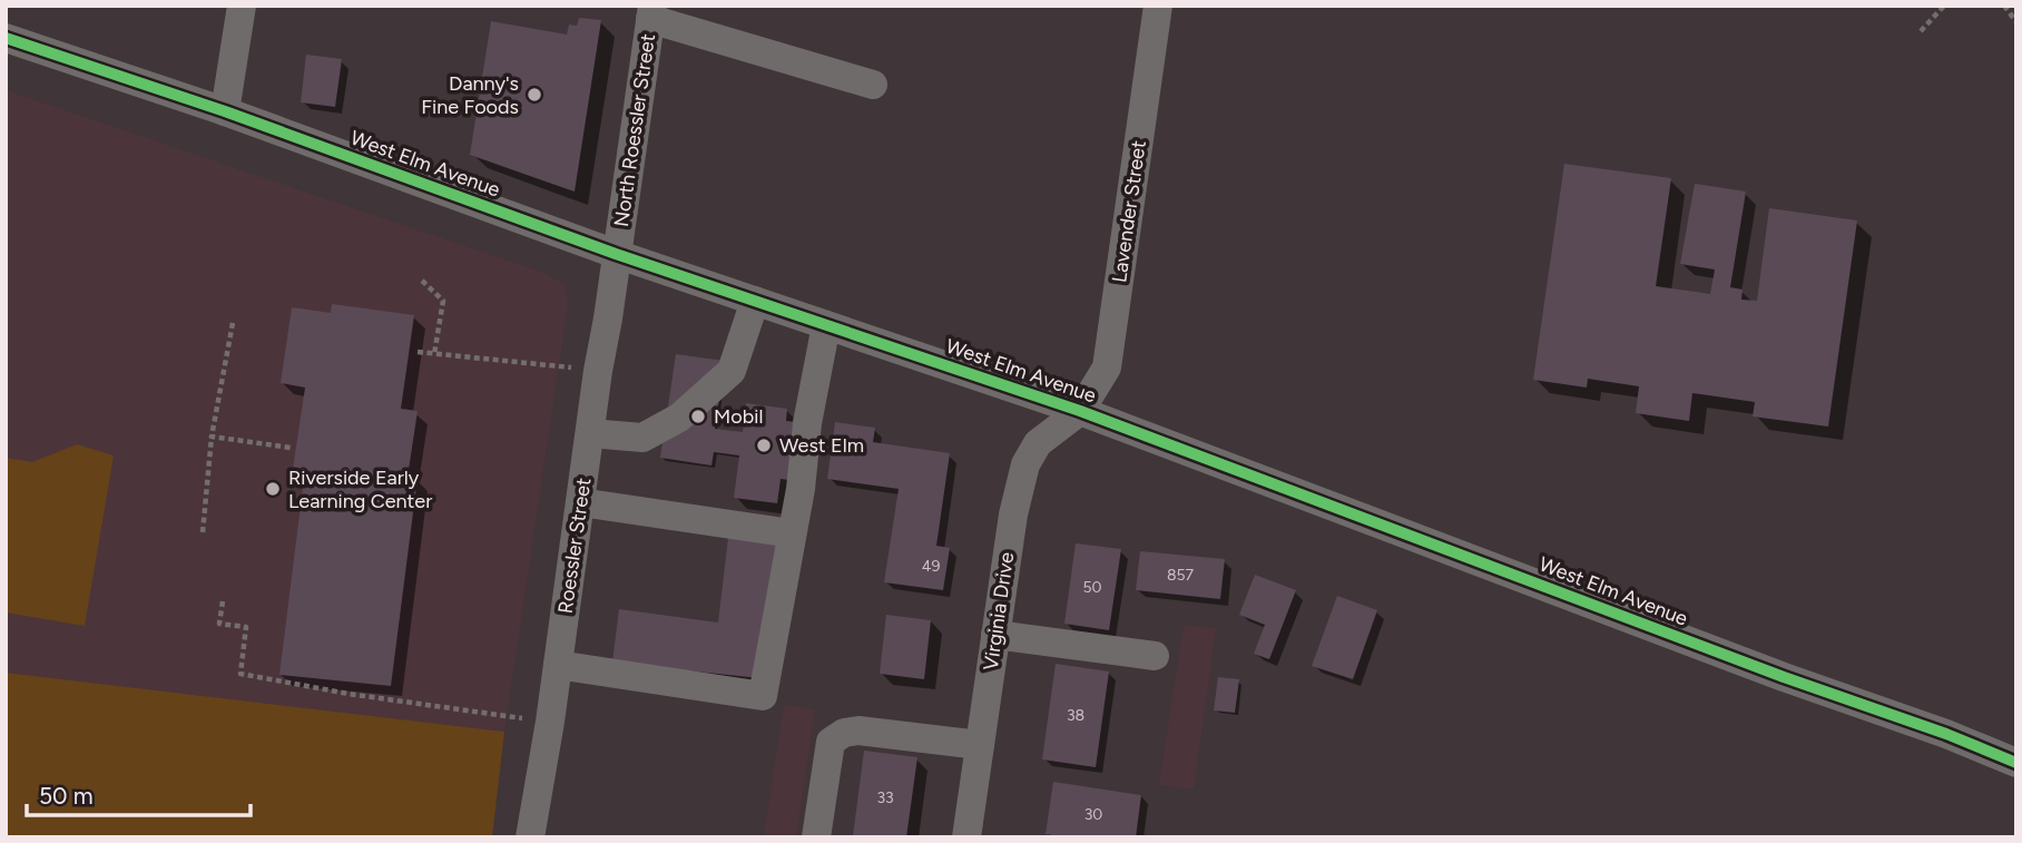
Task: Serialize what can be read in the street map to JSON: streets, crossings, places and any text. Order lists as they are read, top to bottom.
{
  "streets": {
    "street": [
      "North Roessler Street",
      "West Elm Avenue",
      "Lavender Street",
      "Roessler Street",
      "Virginia Drive"
    ]
  },
  "crossings": [
    ["North Roessler Street", "West Elm Avenue"],
    ["North Roessler Street", "Roessler Street"],
    ["West Elm Avenue", "Lavender Street"],
    ["West Elm Avenue", "Roessler Street"],
    ["West Elm Avenue", "Virginia Drive"],
    ["Lavender Street", "Virginia Drive"]
  ],
  "places": [
    "Danny's Fine Foods",
    "Mobil",
    "West Elm",
    "Riverside Early Learning Center"
  ],
  "house_numbers": [
    "49",
    "857",
    "50",
    "38",
    "33",
    "30"
  ],
  "scale_bar": "50 m"
}
